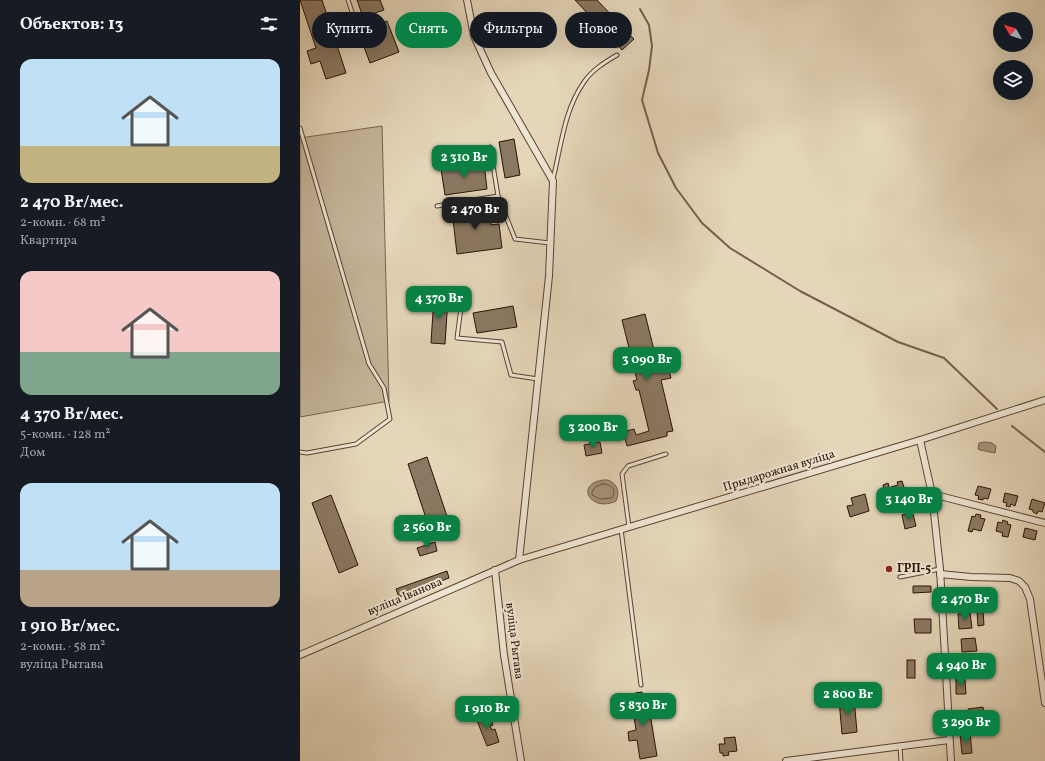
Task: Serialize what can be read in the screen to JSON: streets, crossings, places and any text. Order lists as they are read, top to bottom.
{
  "streets": {
    "street": ["Прыдарожная вуліца", "вуліца Іванова", "вуліца Рытава"]
  },
  "crossings": [
    ["Прыдарожная вуліца", "вуліца Іванова"],
    ["вуліца Іванова", "вуліца Рытава"]
  ],
  "places": ["ГРП-5"],
  "north": "top left",
  "page": {
    "heading": "Объектов: 13",
    "chip": [
      "Купить",
      "Снять",
      "Фильтры",
      "Новое"
    ],
    "list": [
      {
        "name": "2 470 Br/мес.",
        "note": "2-комн. · 68 m² · Квартира"
      },
      {
        "name": "4 370 Br/мес.",
        "note": "5-комн. · 128 m² · Дом"
      },
      {
        "name": "1 910 Br/мес.",
        "note": "2-комн. · 58 m² · вуліца Рытава"
      }
    ],
    "price": [
      "2 310 Br",
      "2 470 Br",
      "4 370 Br",
      "3 090 Br",
      "3 200 Br",
      "3 140 Br",
      "2 560 Br",
      "2 470 Br",
      "4 940 Br",
      "2 800 Br",
      "5 830 Br",
      "1 910 Br",
      "3 290 Br"
    ]
  }
}
